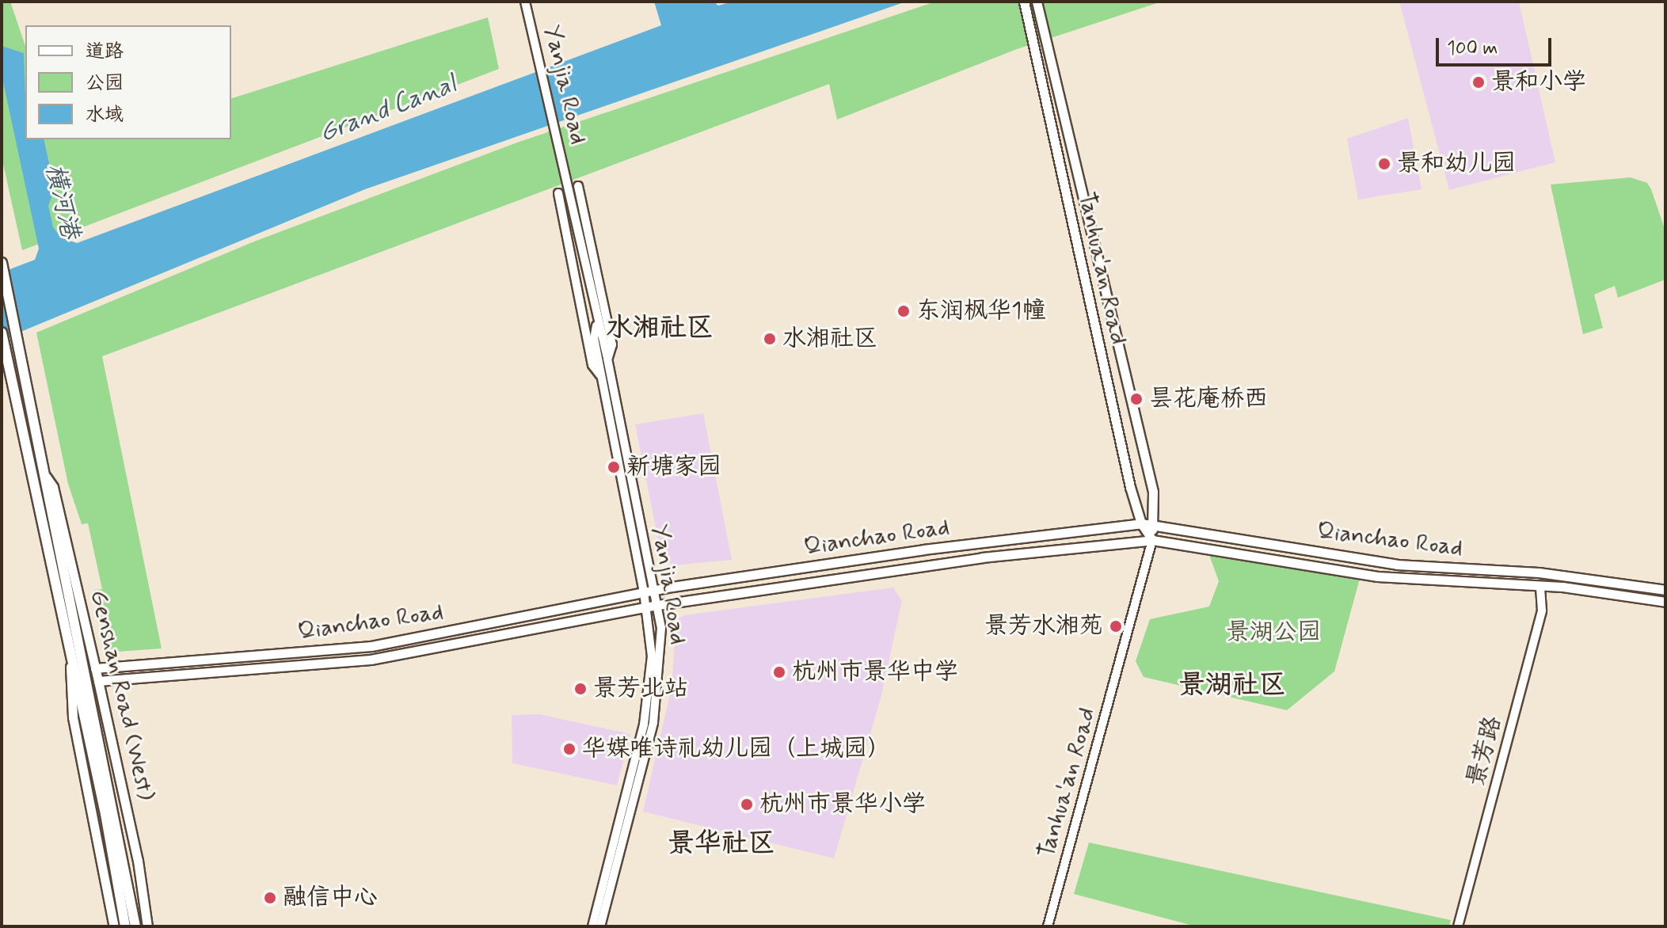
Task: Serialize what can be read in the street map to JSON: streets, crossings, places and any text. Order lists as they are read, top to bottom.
{
  "streets": {
    "main road": ["Tanhua'an Road", "Qianchao Road", "Genshan Road (West)"],
    "street": ["Yanjia Road", "景芳路"]
  },
  "crossings": [
    ["Yanjia Road", "Qianchao Road"],
    ["Tanhua'an Road", "Qianchao Road"],
    ["Qianchao Road", "Genshan Road (West)"],
    ["Qianchao Road", "景芳路"]
  ],
  "districts": ["水湘社区", "景湖社区", "景华社区"],
  "water": ["Grand Canal", "横河港"],
  "parks": ["景湖公园"],
  "places": [
    "景和小学",
    "景和幼儿园",
    "东润枫华1幢",
    "水湘社区",
    "昙花庵桥西",
    "新塘家园",
    "景芳水湘苑",
    "杭州市景华中学",
    "景芳北站",
    "华媒唯诗礼幼儿园（上城园）",
    "杭州市景华小学",
    "融信中心"
  ],
  "legend": ["道路", "公园", "水域"],
  "scale_bar": "100 m"
}
